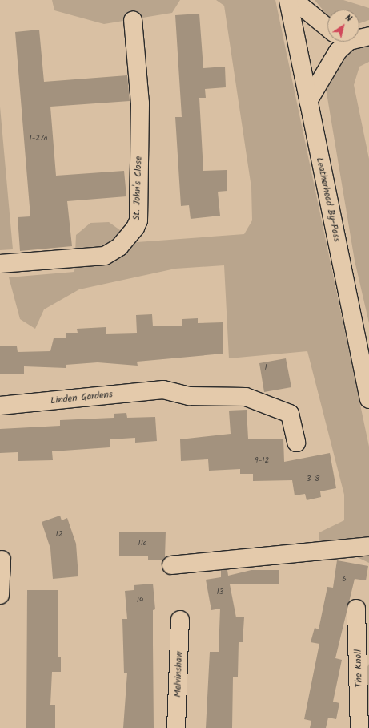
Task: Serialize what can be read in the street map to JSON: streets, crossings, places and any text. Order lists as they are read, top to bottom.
{
  "streets": {
    "main road": [
      "St. John's Close",
      "Leatherhead By-Pass",
      "Linden Gardens",
      "The Knoll",
      "Melvinshaw"
    ]
  },
  "house_numbers": [
    "1-27a",
    "1",
    "9-12",
    "3-8",
    "12",
    "11a",
    "6",
    "13",
    "14"
  ],
  "north": "top right"
}
